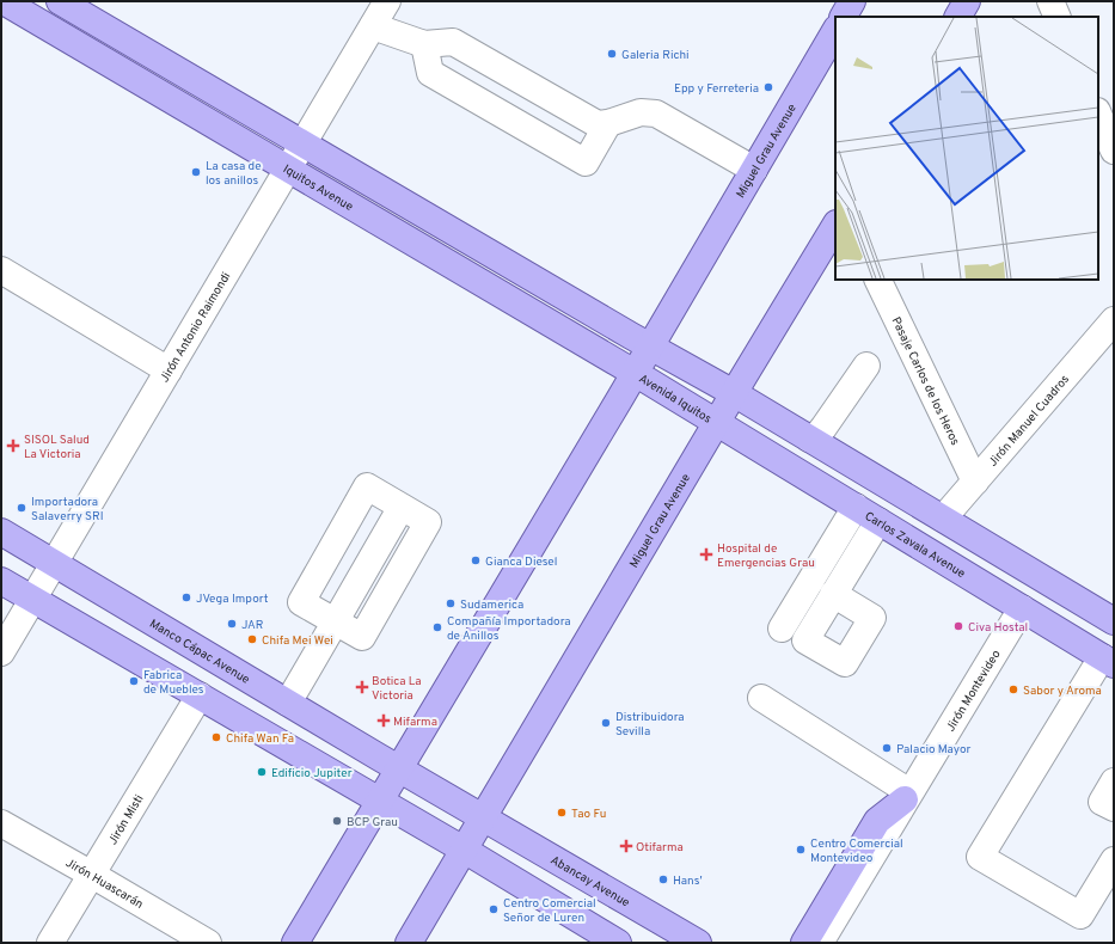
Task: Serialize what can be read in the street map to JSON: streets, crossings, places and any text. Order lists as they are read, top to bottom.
{
  "streets": {
    "main road": [
      "Miguel Grau Avenue",
      "Iquitos Avenue",
      "Avenida Iquitos",
      "Carlos Zavala Avenue",
      "Manco Cápac Avenue",
      "Abancay Avenue"
    ],
    "street": [
      "Jirón Antonio Raimondi",
      "Pasaje Carlos de los Heros",
      "Jirón Manuel Cuadros",
      "Jirón Montevideo",
      "Jirón Misti",
      "Jirón Huascarán"
    ]
  },
  "crossings": [
    ["Miguel Grau Avenue", "Iquitos Avenue"],
    ["Miguel Grau Avenue", "Avenida Iquitos"],
    ["Miguel Grau Avenue", "Carlos Zavala Avenue"],
    ["Miguel Grau Avenue", "Abancay Avenue"],
    ["Iquitos Avenue", "Jirón Antonio Raimondi"],
    ["Iquitos Avenue", "Avenida Iquitos"],
    ["Jirón Antonio Raimondi", "Manco Cápac Avenue"],
    ["Pasaje Carlos de los Heros", "Jirón Manuel Cuadros"],
    ["Avenida Iquitos", "Carlos Zavala Avenue"],
    ["Carlos Zavala Avenue", "Jirón Montevideo"],
    ["Manco Cápac Avenue", "Abancay Avenue"],
    ["Jirón Misti", "Jirón Huascarán"]
  ],
  "places": {
    "other": [
      "Galeria Richi",
      "Epp y Ferreteria",
      "La casa de los anillos",
      "Importadora Salaverry SRI",
      "Gianca Diesel",
      "JVega Import",
      "Sudamerica",
      "JAR",
      "Civa Hostal",
      "Compañía Importadora de Anillos",
      "Chifa Mei Wei",
      "Fabrica de Muebles",
      "Sabor y Aroma",
      "Distribuidora Sevilla",
      "Chifa Wan Fa",
      "Palacio Mayor",
      "Edificio Jupiter",
      "Tao Fu",
      "BCP Grau",
      "Centro Comercial Montevideo",
      "Hans'",
      "Centro Comercial Señor de Luren"
    ],
    "health": [
      "SISOL Salud La Victoria",
      "Hospital de Emergencias Grau",
      "Botica La Victoria",
      "Mifarma",
      "Otifarma"
    ]
  }
}
